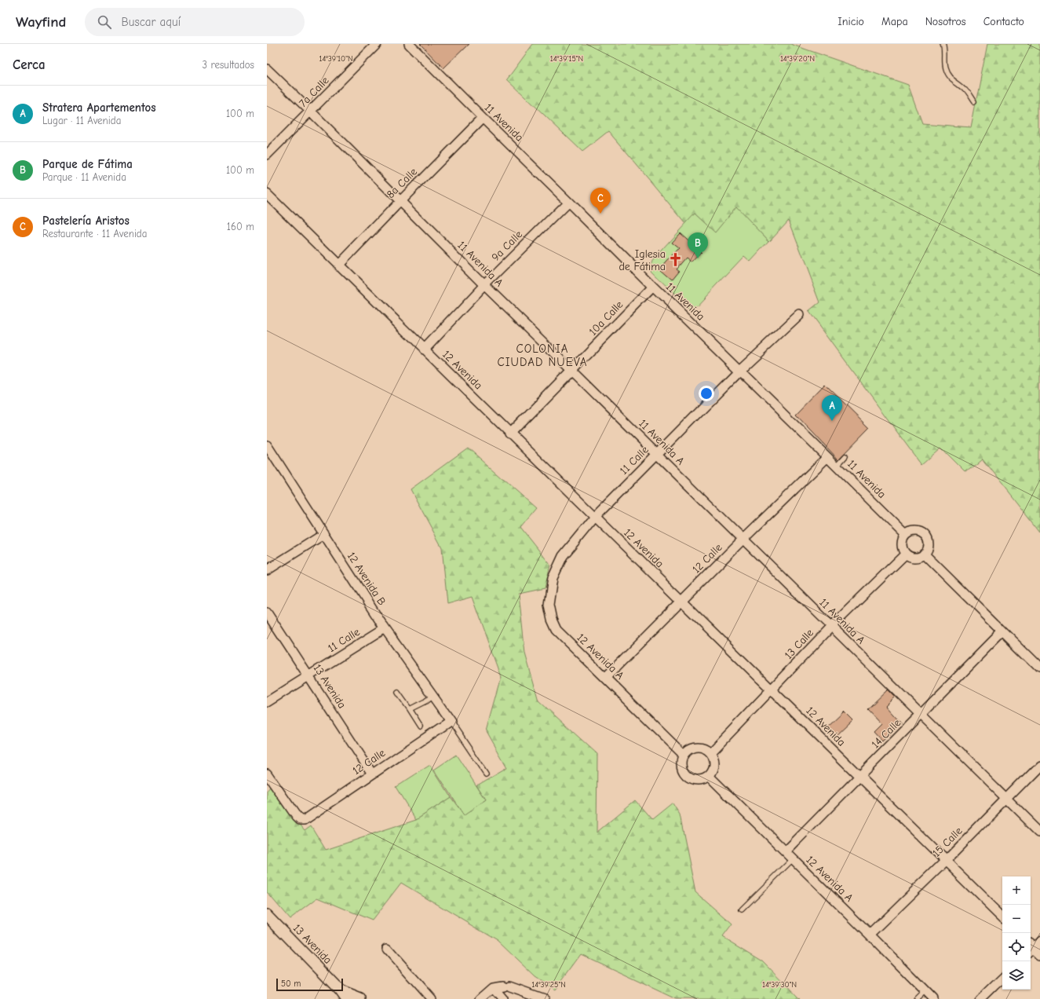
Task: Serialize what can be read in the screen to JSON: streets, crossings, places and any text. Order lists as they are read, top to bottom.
{
  "streets": {
    "street": [
      "7a Calle",
      "11 Avenida",
      "8a Calle",
      "9a Calle",
      "11 Avenida A",
      "10a Calle",
      "12 Avenida",
      "11 Calle",
      "12 Calle",
      "12 Avenida B",
      "13 Calle",
      "12 Avenida A",
      "13 Avenida",
      "14 Calle",
      "15 Calle"
    ]
  },
  "crossings": [
    ["7a Calle", "11 Avenida A"],
    ["11 Avenida", "8a Calle"],
    ["11 Avenida", "9a Calle"],
    ["11 Avenida", "10a Calle"],
    ["11 Avenida", "11 Calle"],
    ["11 Avenida", "12 Calle"],
    ["11 Avenida", "13 Calle"],
    ["8a Calle", "11 Avenida A"],
    ["8a Calle", "12 Avenida"],
    ["9a Calle", "11 Avenida A"],
    ["9a Calle", "12 Avenida"],
    ["11 Avenida A", "10a Calle"],
    ["11 Avenida A", "11 Calle"],
    ["11 Avenida A", "12 Calle"],
    ["11 Avenida A", "13 Calle"],
    ["11 Avenida A", "14 Calle"],
    ["11 Avenida A", "15 Calle"],
    ["10a Calle", "12 Avenida"],
    ["12 Avenida", "11 Calle"],
    ["12 Avenida", "12 Calle"],
    ["12 Avenida", "13 Calle"],
    ["12 Avenida", "14 Calle"],
    ["12 Avenida", "15 Calle"],
    ["11 Calle", "12 Avenida B"],
    ["11 Calle", "12 Avenida A"],
    ["11 Calle", "13 Avenida"],
    ["12 Calle", "12 Avenida B"],
    ["12 Calle", "12 Avenida A"],
    ["12 Calle", "13 Avenida"],
    ["13 Calle", "12 Avenida A"],
    ["12 Avenida A", "14 Calle"],
    ["12 Avenida A", "15 Calle"]
  ],
  "districts": ["COLONIA CIUDAD NUEVA"],
  "places": {
    "church": ["Iglesia de Fátima"]
  },
  "scale_bar": "50 m",
  "page": {
    "header": "Wayfind",
    "search": "Buscar aquí",
    "nav": [
      "Inicio",
      "Mapa",
      "Nosotros",
      "Contacto"
    ],
    "heading": ["Cerca", "3 resultados"],
    "list": [
      {
        "mark": "A",
        "name": "Stratera Apartementos",
        "note": "Lugar · 11 Avenida",
        "value": "100 m"
      },
      {
        "mark": "B",
        "name": "Parque de Fátima",
        "note": "Parque · 11 Avenida",
        "value": "100 m"
      },
      {
        "mark": "C",
        "name": "Pastelería Aristos",
        "note": "Restaurante · 11 Avenida",
        "value": "160 m"
      }
    ],
    "pins": ["C", "B", "A"],
    "map_buttons": ["+", "−"],
    "scale": "50 m"
  },
  "coordinates": [
    "14°39'10\"N",
    "14°39'15\"N",
    "14°39'20\"N",
    "14°39'25\"N",
    "14°39'30\"N"
  ]
}
